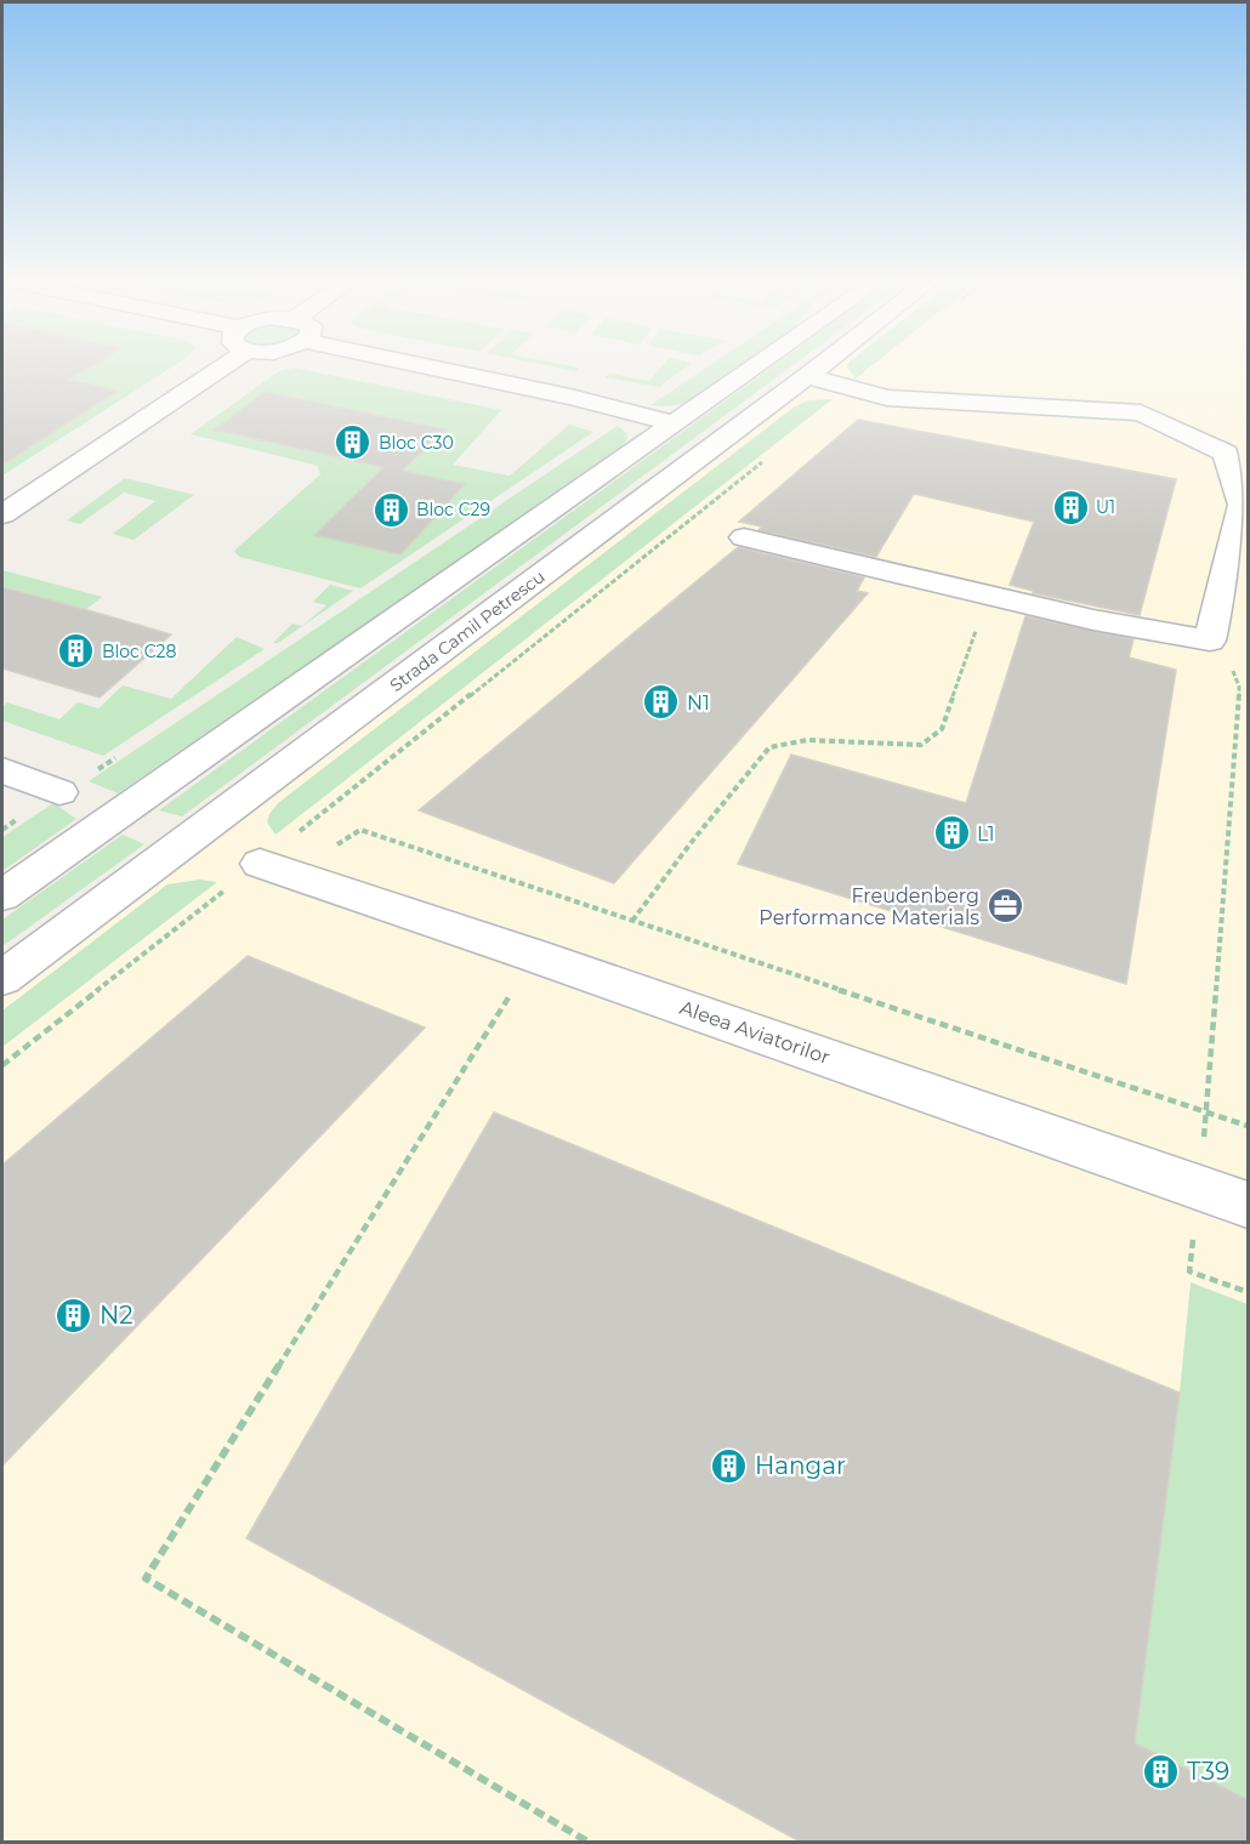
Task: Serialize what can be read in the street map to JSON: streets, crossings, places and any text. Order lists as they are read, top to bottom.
{
  "streets": {
    "street": ["Strada Camil Petrescu", "Aleea Aviatorilor"]
  },
  "places": {
    "building": [
      "Bloc C30",
      "U1",
      "Bloc C29",
      "Bloc C28",
      "N1",
      "L1",
      "N2",
      "Hangar",
      "T39"
    ],
    "office": ["Freudenberg Performance Materials"]
  }
}
